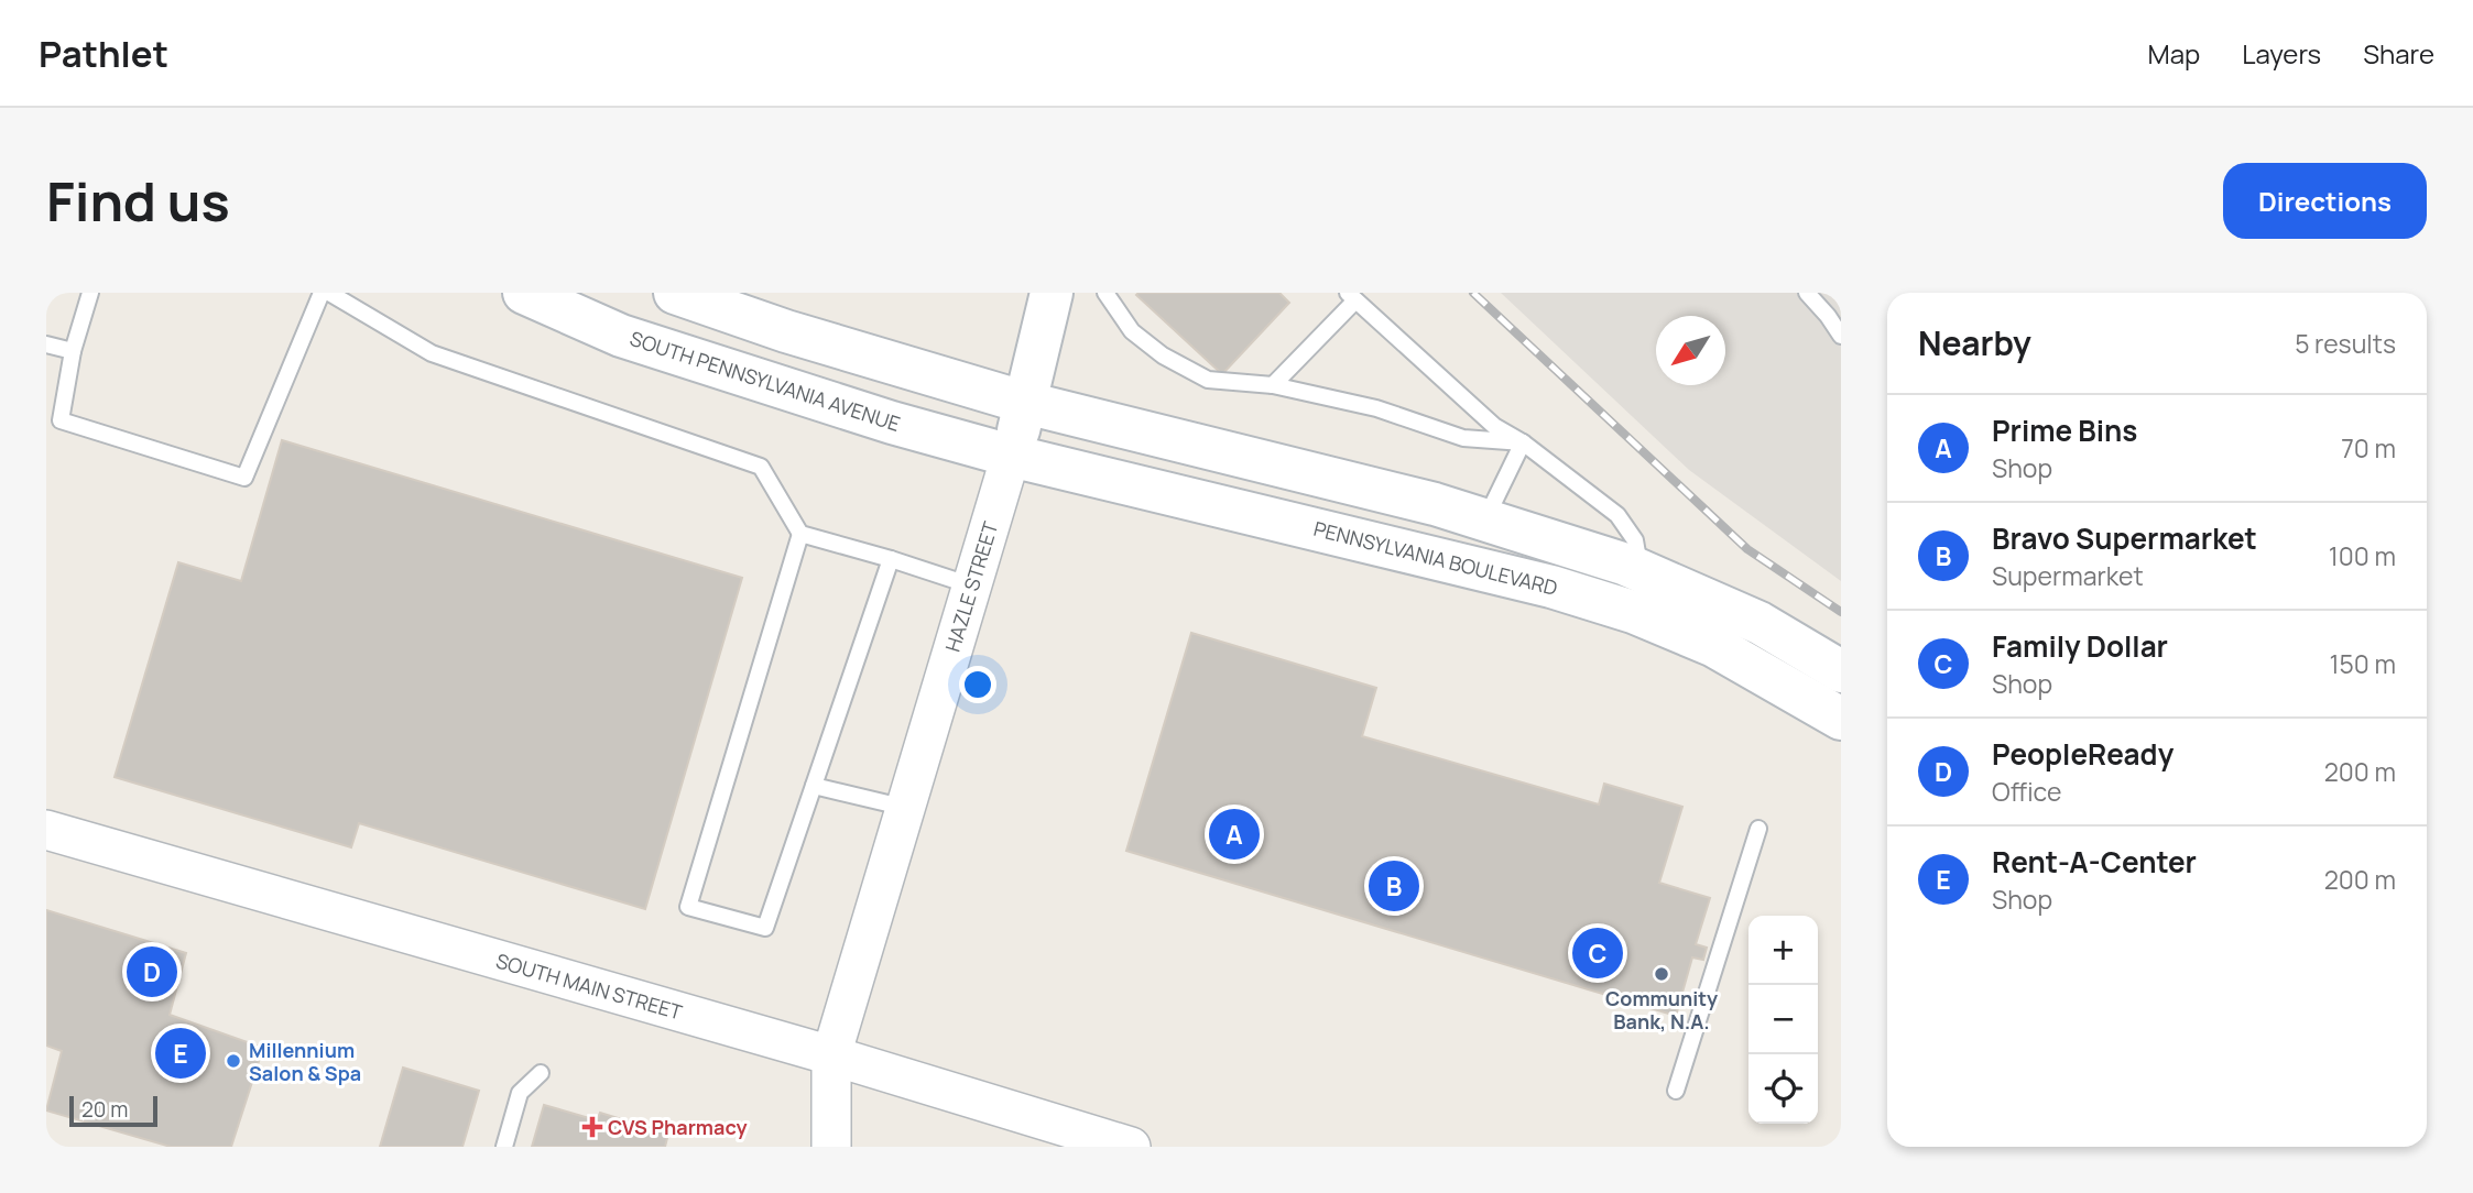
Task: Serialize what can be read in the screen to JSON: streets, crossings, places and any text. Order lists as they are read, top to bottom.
{
  "streets": {
    "main road": ["SOUTH PENNSYLVANIA AVENUE", "PENNSYLVANIA BOULEVARD", "HAZLE STREET"],
    "street": ["SOUTH MAIN STREET"]
  },
  "crossings": [
    ["SOUTH PENNSYLVANIA AVENUE", "PENNSYLVANIA BOULEVARD"],
    ["SOUTH PENNSYLVANIA AVENUE", "HAZLE STREET"],
    ["PENNSYLVANIA BOULEVARD", "HAZLE STREET"],
    ["HAZLE STREET", "SOUTH MAIN STREET"]
  ],
  "places": {
    "other": ["Community Bank, N.A.", "Millennium Salon & Spa"],
    "health": ["CVS Pharmacy"]
  },
  "scale_bar": "20 m",
  "north": "bottom left",
  "page": {
    "header": "Pathlet",
    "nav": ["Map", "Layers", "Share"],
    "buttons": "Directions",
    "title": "Find us",
    "heading": ["Nearby", "5 results"],
    "list": [
      {
        "mark": "A",
        "name": "Prime Bins",
        "note": "Shop",
        "value": "70 m"
      },
      {
        "mark": "B",
        "name": "Bravo Supermarket",
        "note": "Supermarket",
        "value": "100 m"
      },
      {
        "mark": "C",
        "name": "Family Dollar",
        "note": "Shop",
        "value": "150 m"
      },
      {
        "mark": "D",
        "name": "PeopleReady",
        "note": "Office",
        "value": "200 m"
      },
      {
        "mark": "E",
        "name": "Rent-A-Center",
        "note": "Shop",
        "value": "200 m"
      }
    ],
    "pins": [
      "A",
      "B",
      "C",
      "D",
      "E"
    ],
    "map_buttons": ["+", "−"],
    "scale": "20 m"
  }
}
